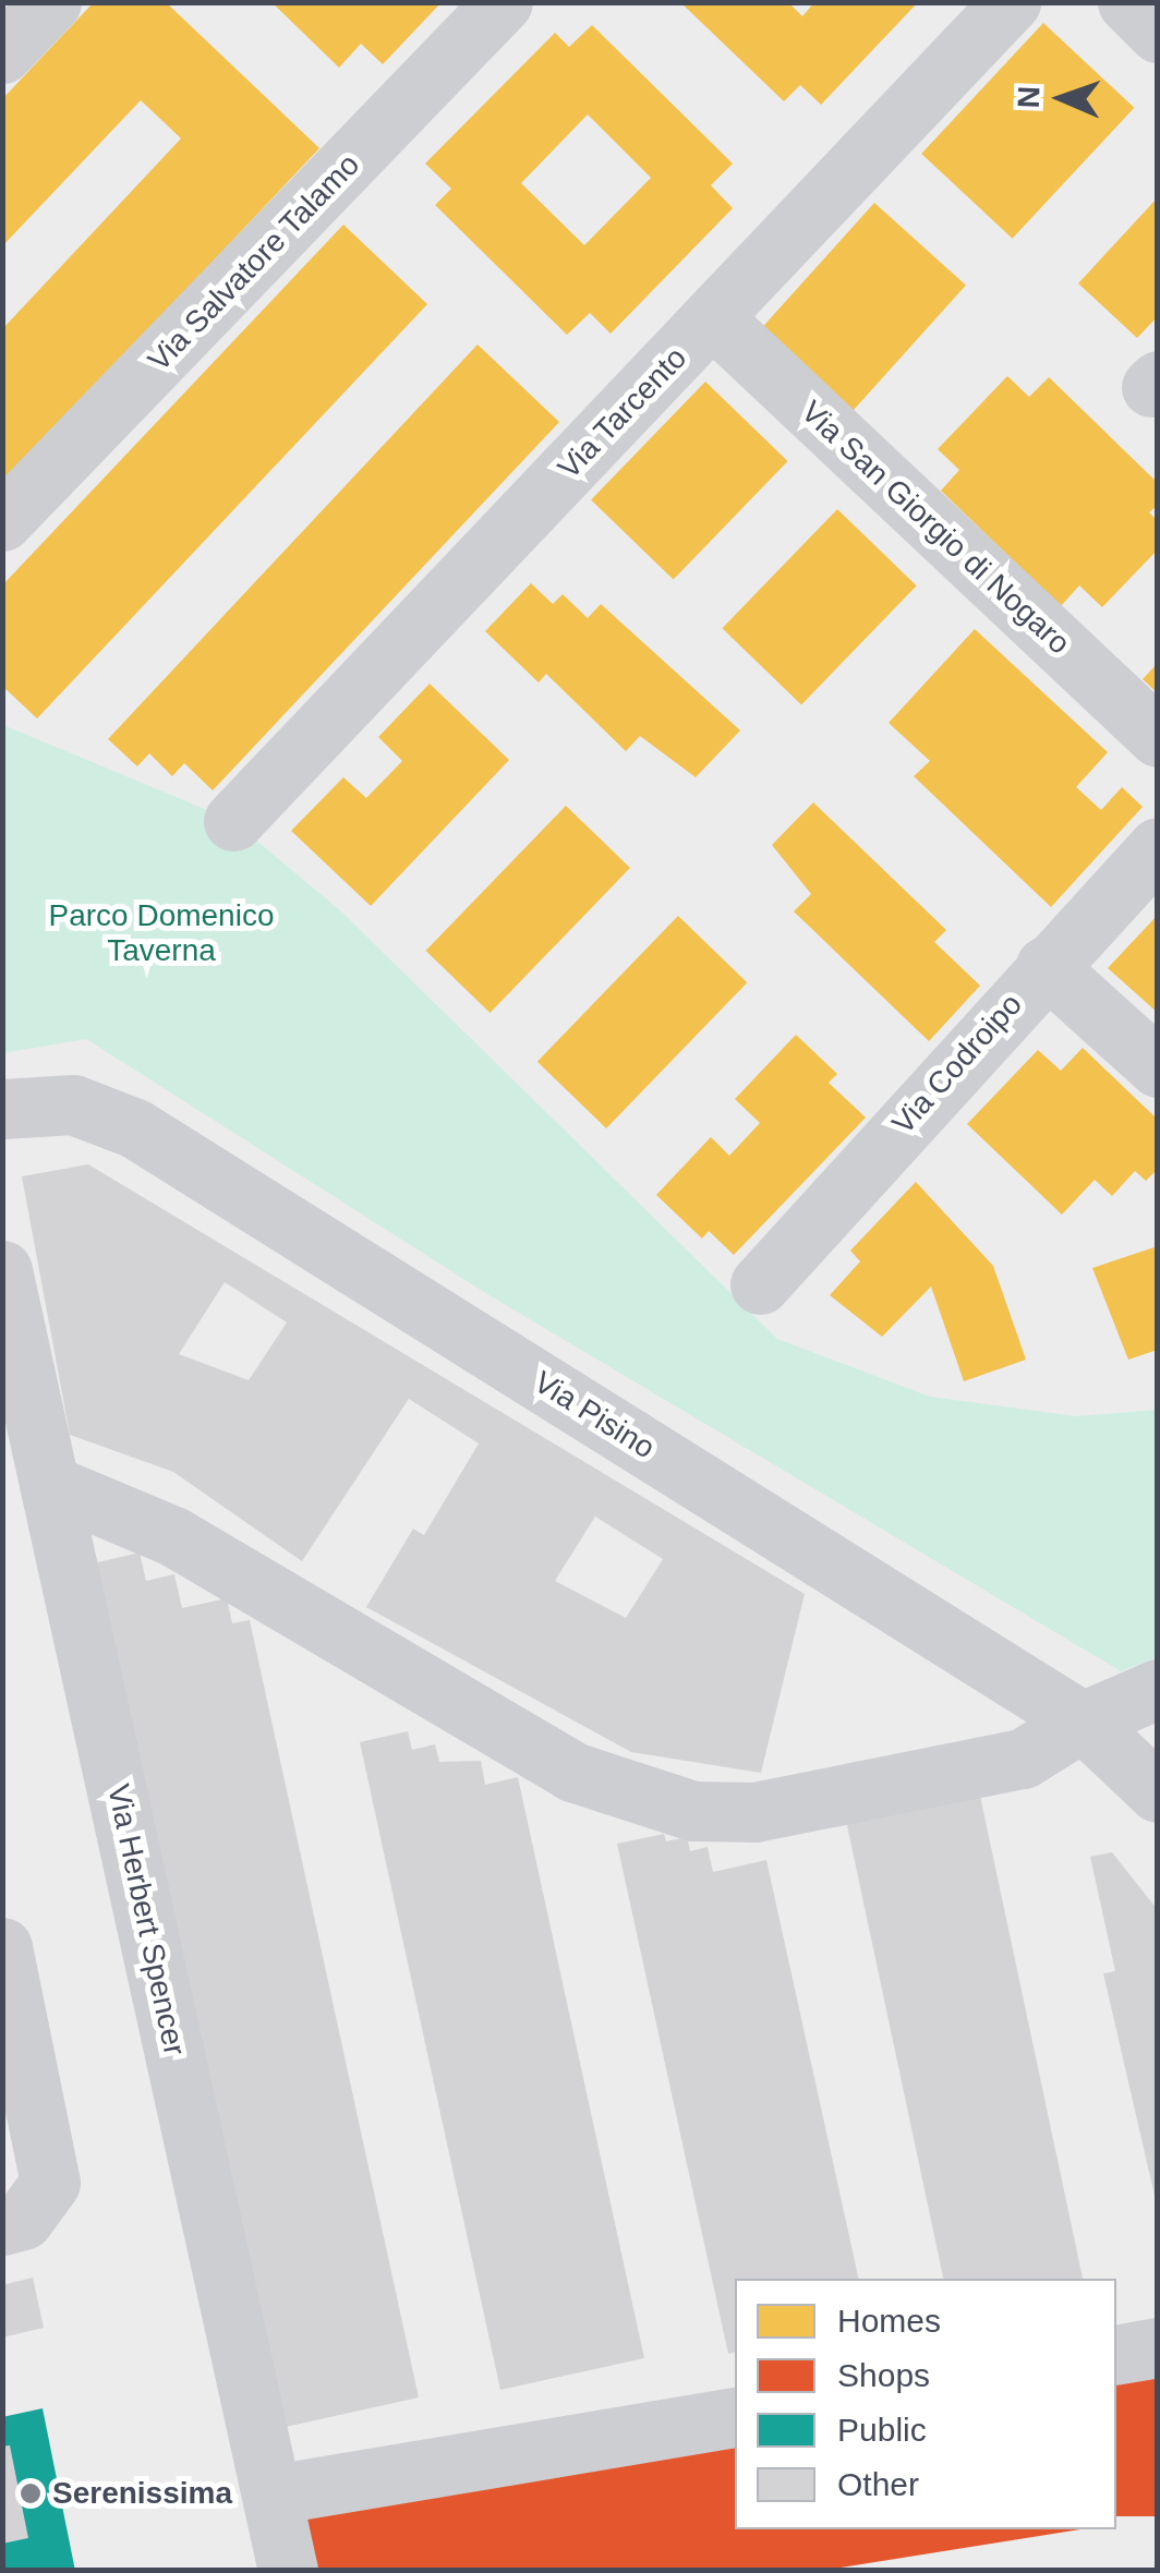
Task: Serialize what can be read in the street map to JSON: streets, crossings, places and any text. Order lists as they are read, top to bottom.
{
  "streets": {
    "street": [
      "Via Salvatore Talamo",
      "Via Tarcento",
      "Via San Giorgio di Nogaro",
      "Via Codroipo",
      "Via Pisino",
      "Via Herbert Spencer"
    ]
  },
  "crossings": [
    ["Via Tarcento", "Via San Giorgio di Nogaro"]
  ],
  "parks": ["Parco Domenico Taverna"],
  "places": ["Serenissima"],
  "legend": [
    "Homes",
    "Shops",
    "Public",
    "Other"
  ],
  "north": "left"
}
